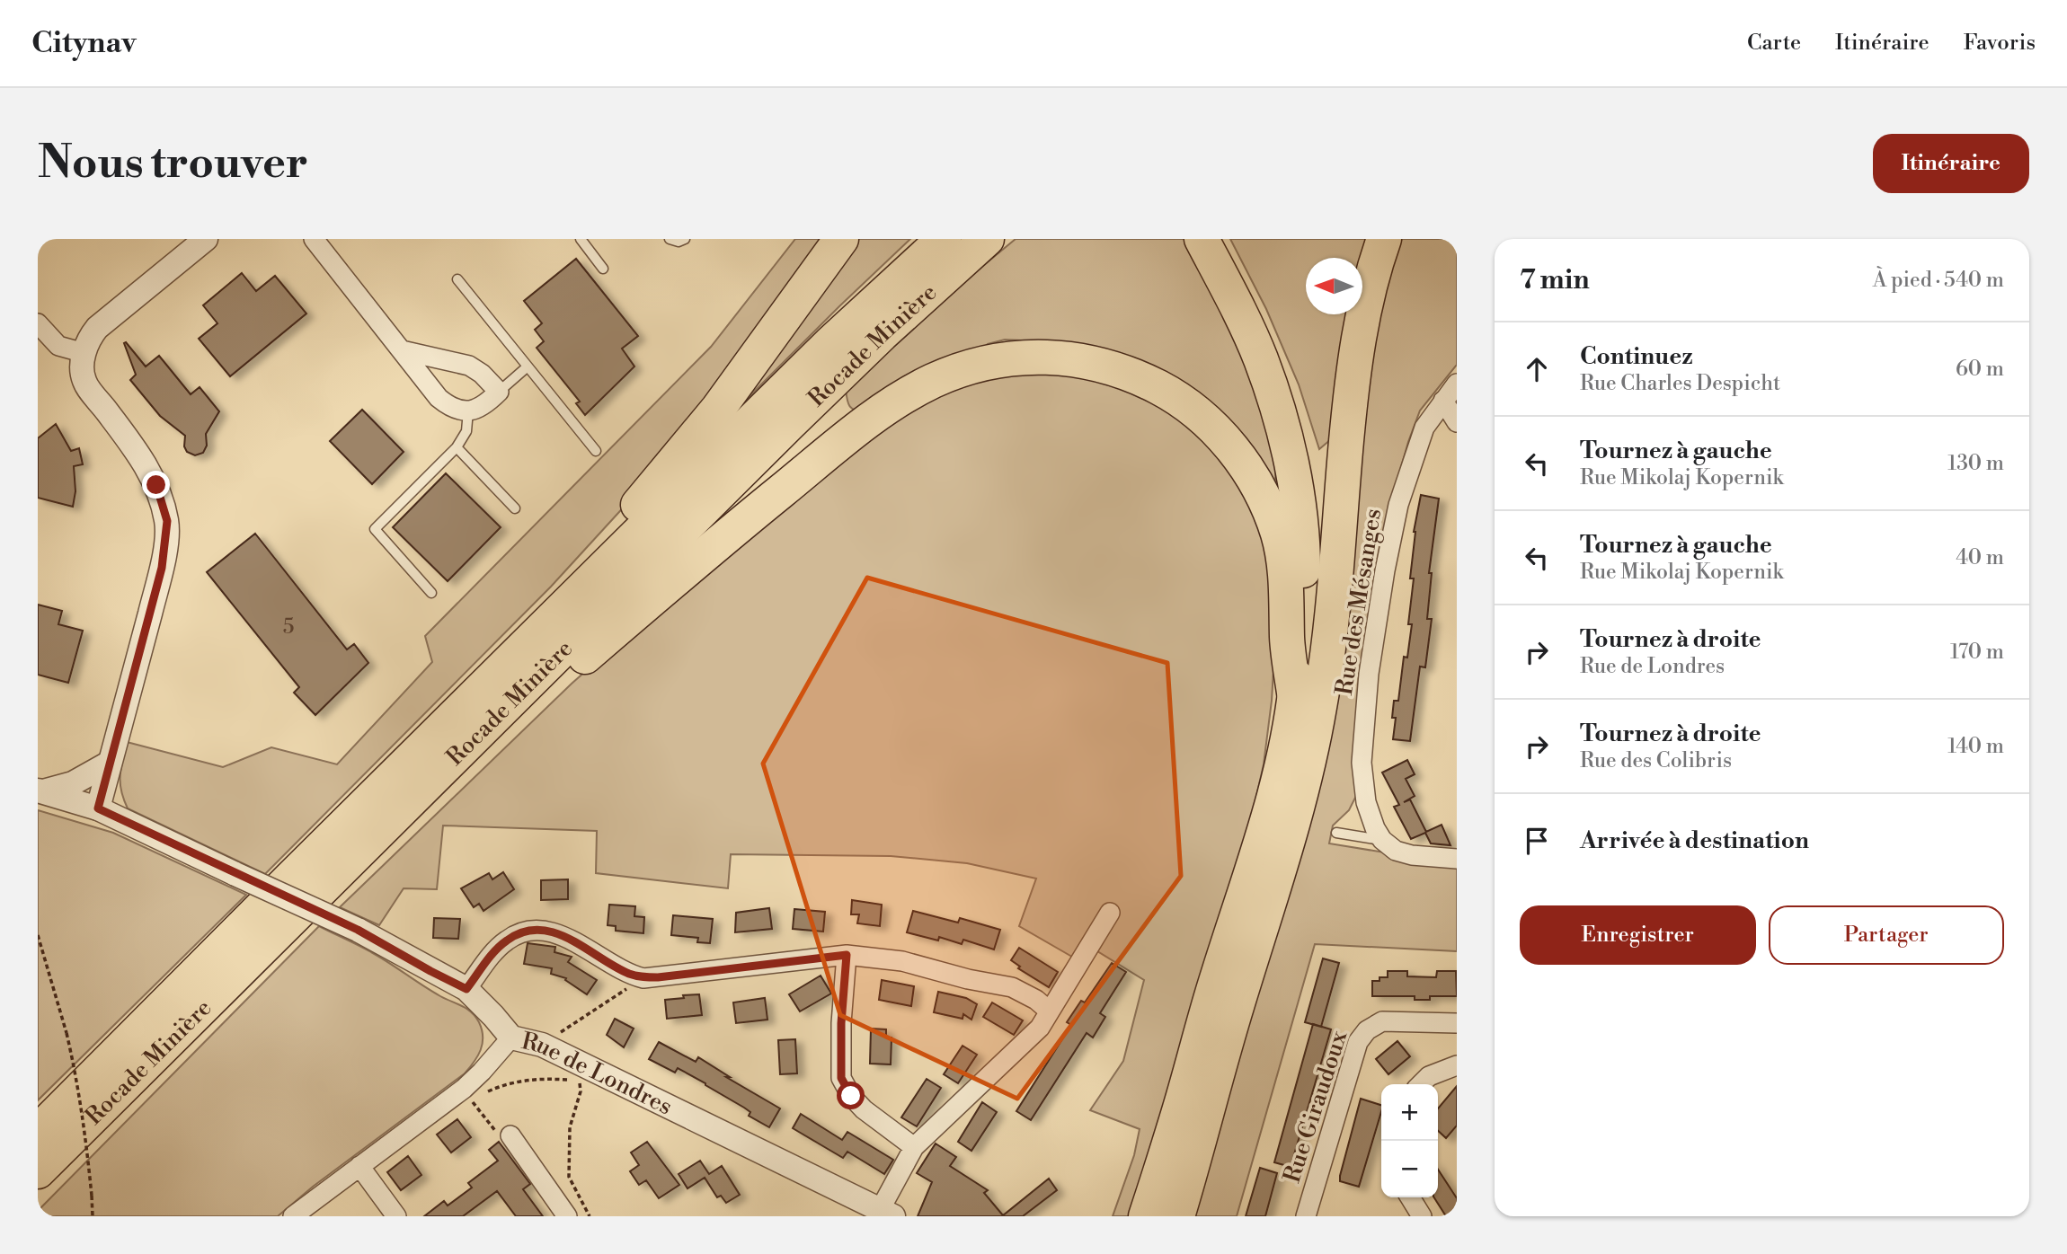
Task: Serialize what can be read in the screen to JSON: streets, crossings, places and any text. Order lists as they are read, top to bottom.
{
  "streets": {
    "highway": ["Rocade Minière"],
    "street": ["Rue des Mésanges", "Rue de Londres", "Rue Giraudoux"]
  },
  "house_numbers": ["5"],
  "north": "left",
  "page": {
    "header": "Citynav",
    "nav": ["Carte", "Itinéraire", "Favoris"],
    "buttons": [
      "Itinéraire",
      ["Enregistrer", "Partager"]
    ],
    "title": "Nous trouver",
    "heading": ["7 min", "À pied · 540 m"],
    "list": [
      ["Continuez", "Rue Charles Despicht", "60 m"],
      ["Tournez à gauche", "Rue Mikolaj Kopernik", "130 m"],
      ["Tournez à gauche", "Rue Mikolaj Kopernik", "40 m"],
      ["Tournez à droite", "Rue de Londres", "170 m"],
      ["Tournez à droite", "Rue des Colibris", "140 m"],
      "Arrivée à destination"
    ],
    "map_buttons": ["+", "−"]
  }
}
